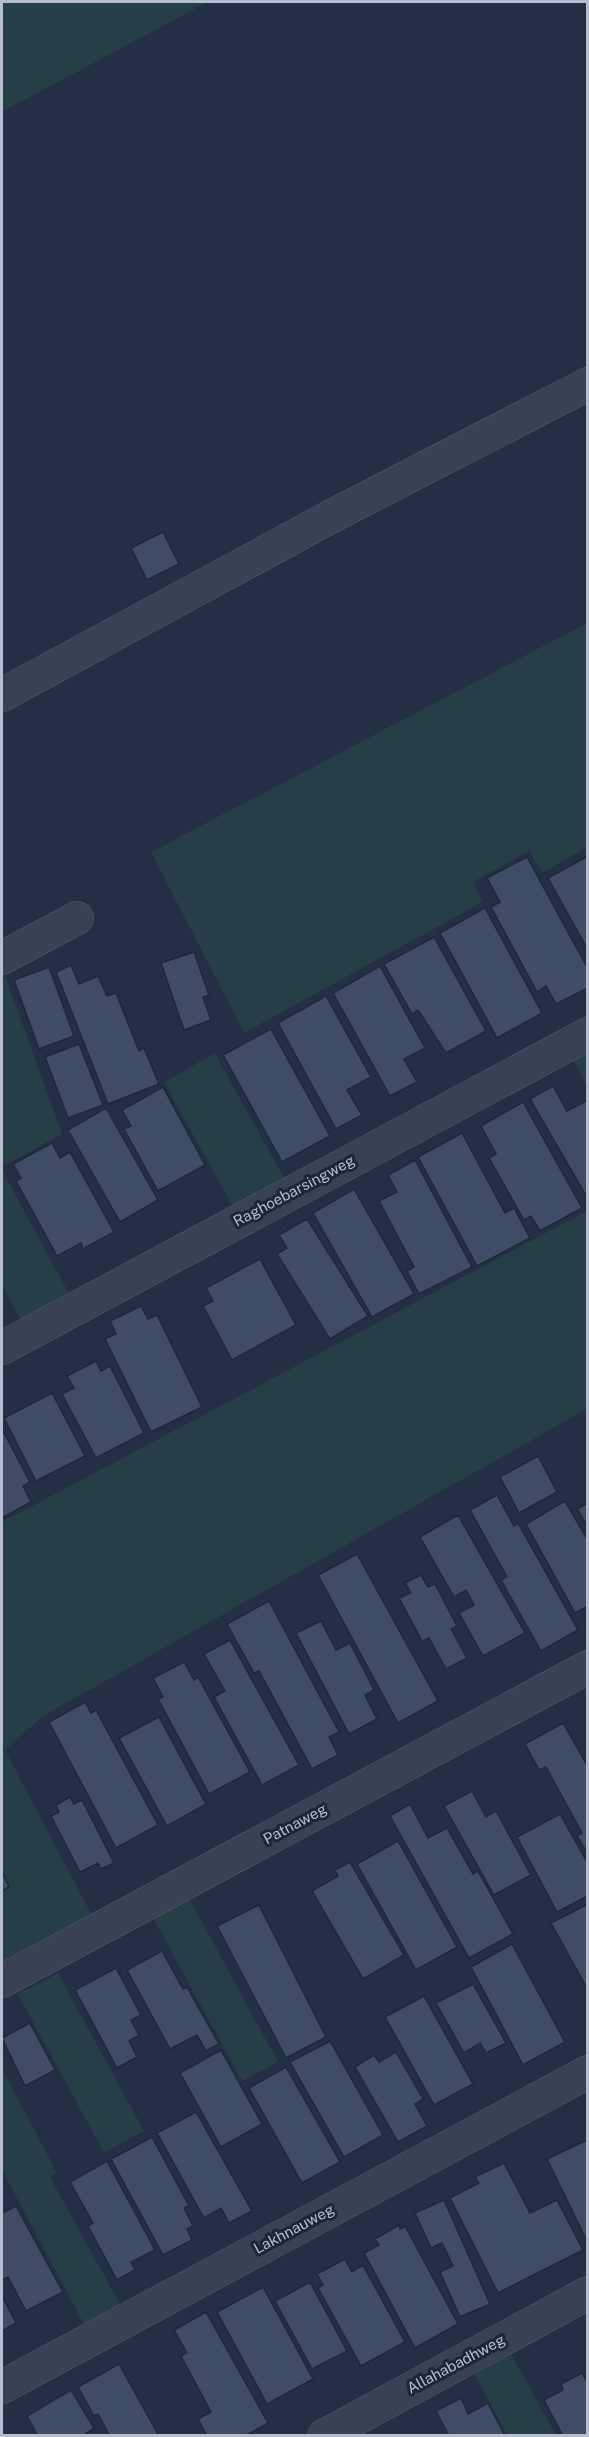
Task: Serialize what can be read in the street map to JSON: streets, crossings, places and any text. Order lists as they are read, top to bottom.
{
  "streets": {
    "street": [
      "Raghoebarsingweg",
      "Patnaweg",
      "Lakhnauweg",
      "Allahabadhweg"
    ]
  }
}
